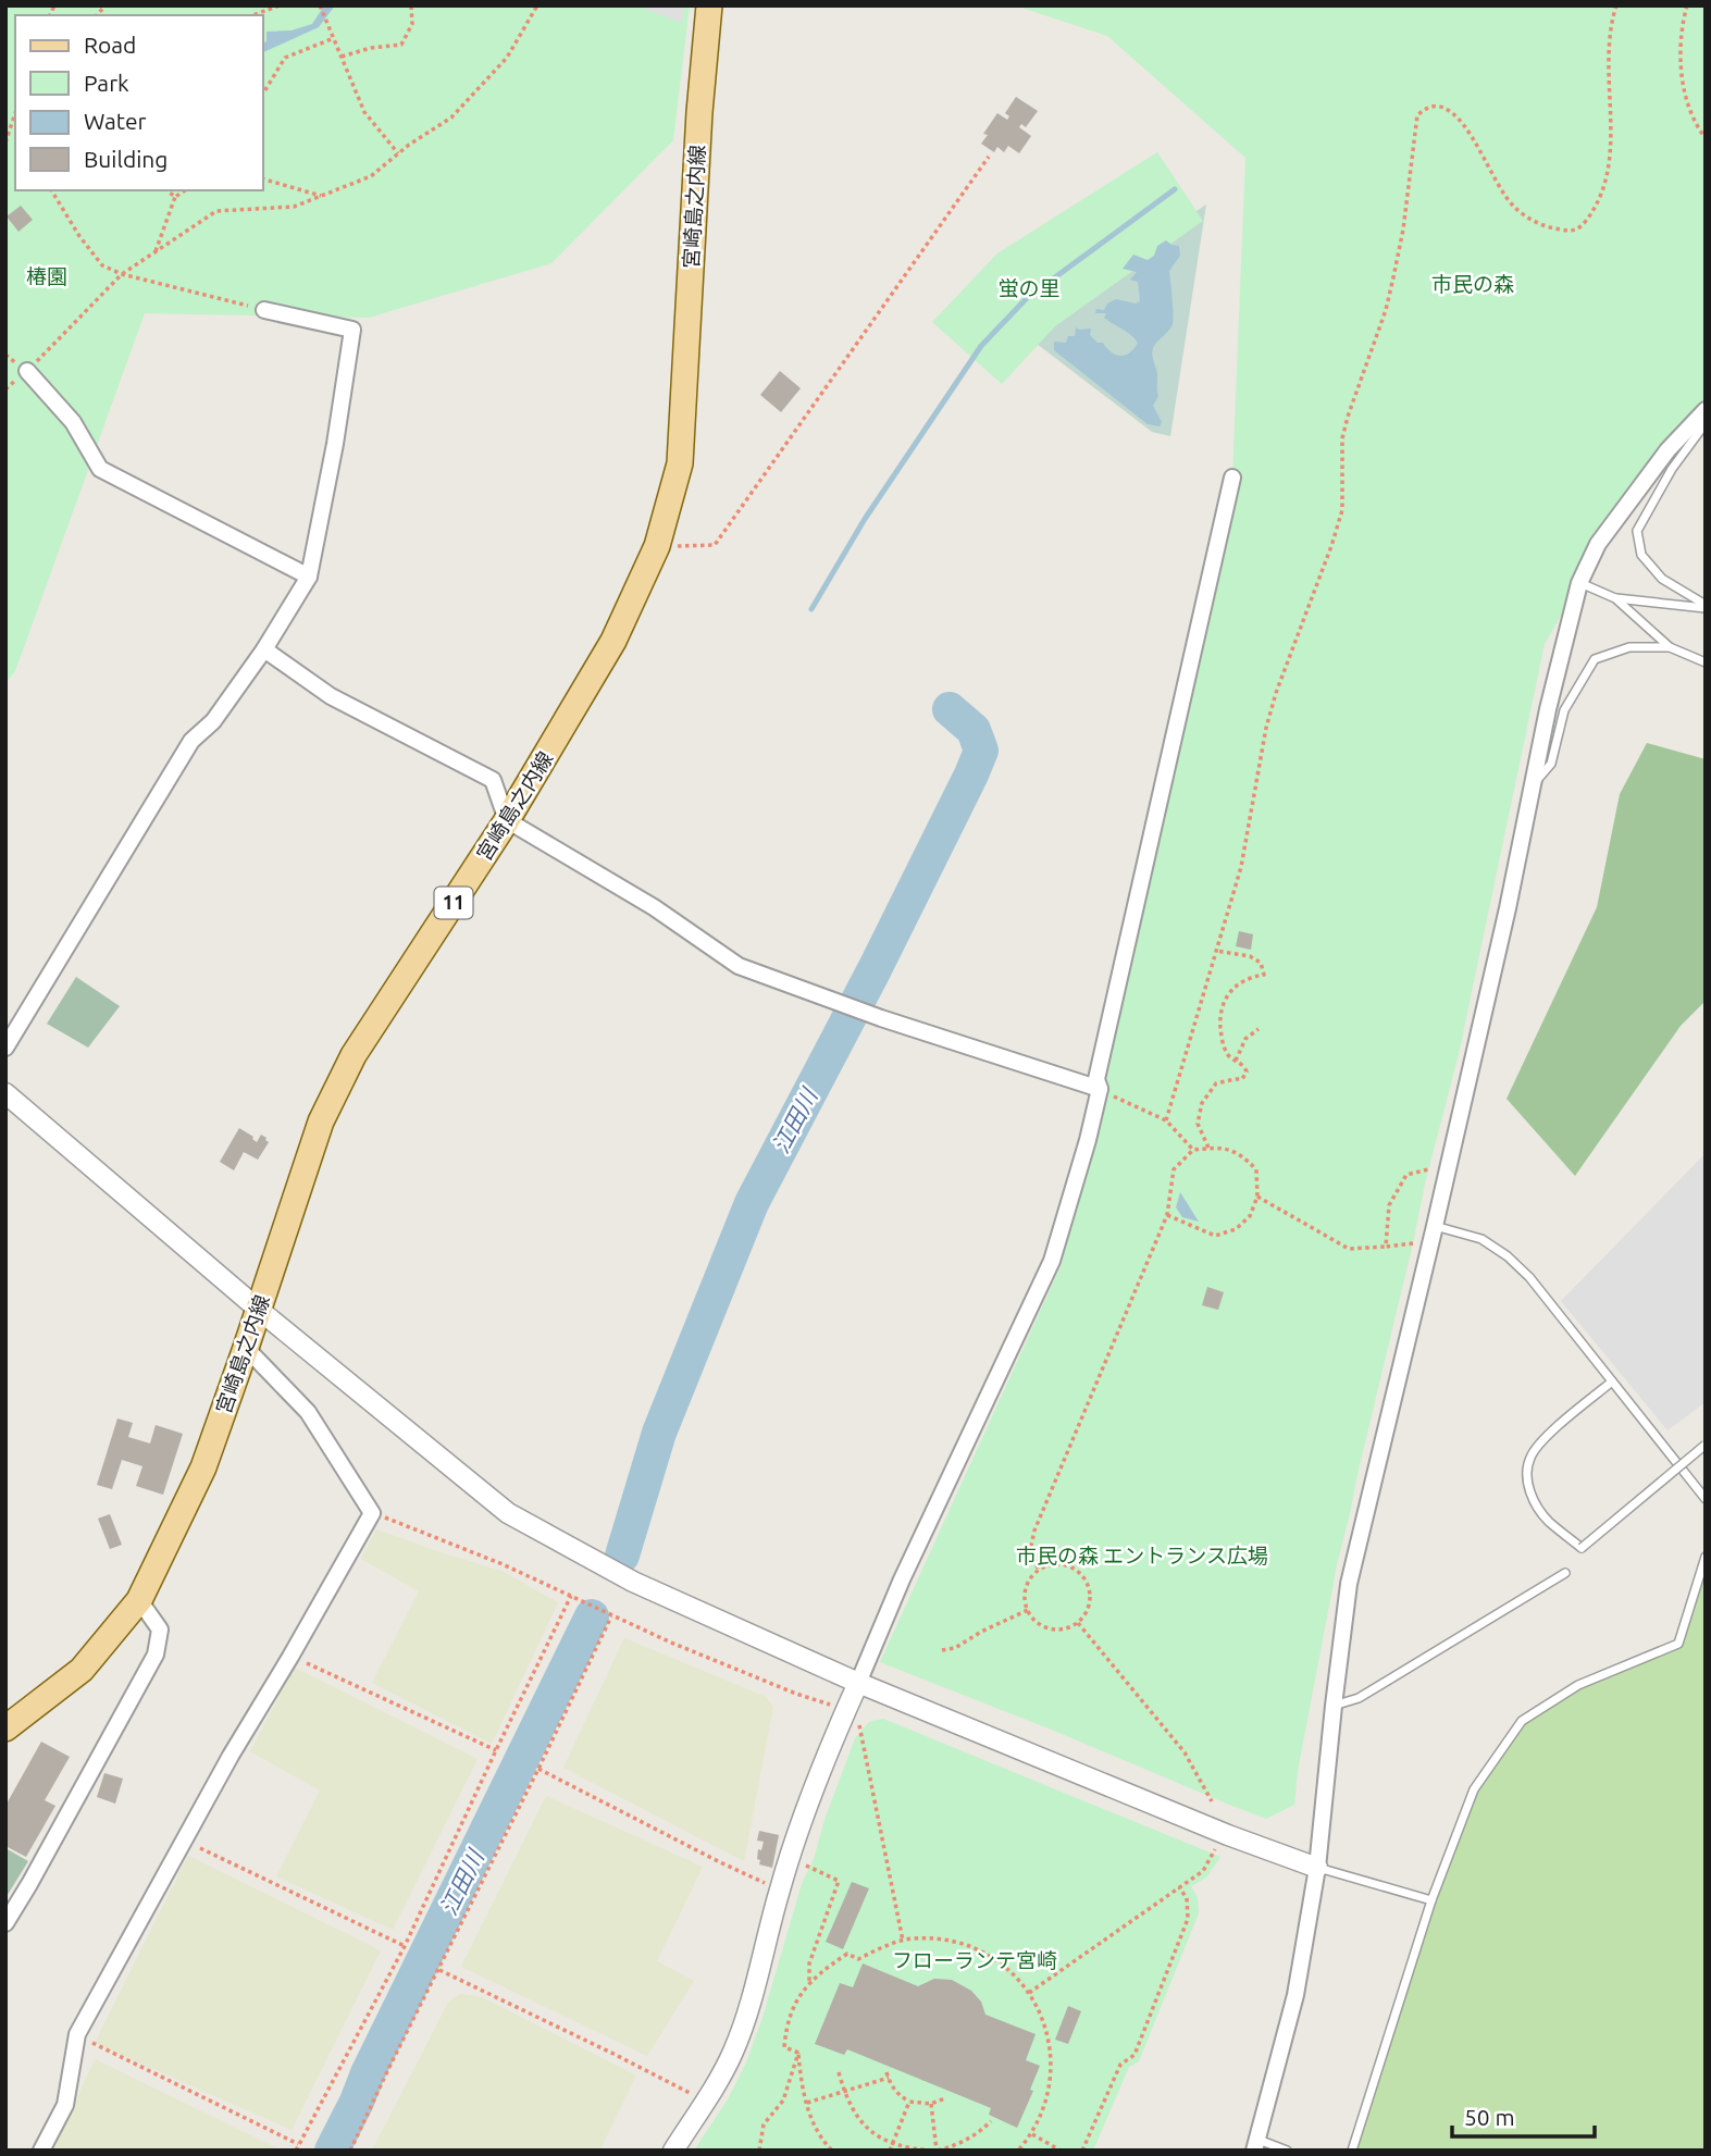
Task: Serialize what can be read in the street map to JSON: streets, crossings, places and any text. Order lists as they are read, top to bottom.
{
  "streets": {
    "main road": ["宮崎島之内線", "11"]
  },
  "water": ["江田川"],
  "parks": [
    "椿園",
    "市民の森",
    "蛍の里",
    "市民の森 エントランス広場",
    "フローランテ宮崎"
  ],
  "legend": [
    "Road",
    "Park",
    "Water",
    "Building"
  ],
  "scale_bar": "50 m"
}
